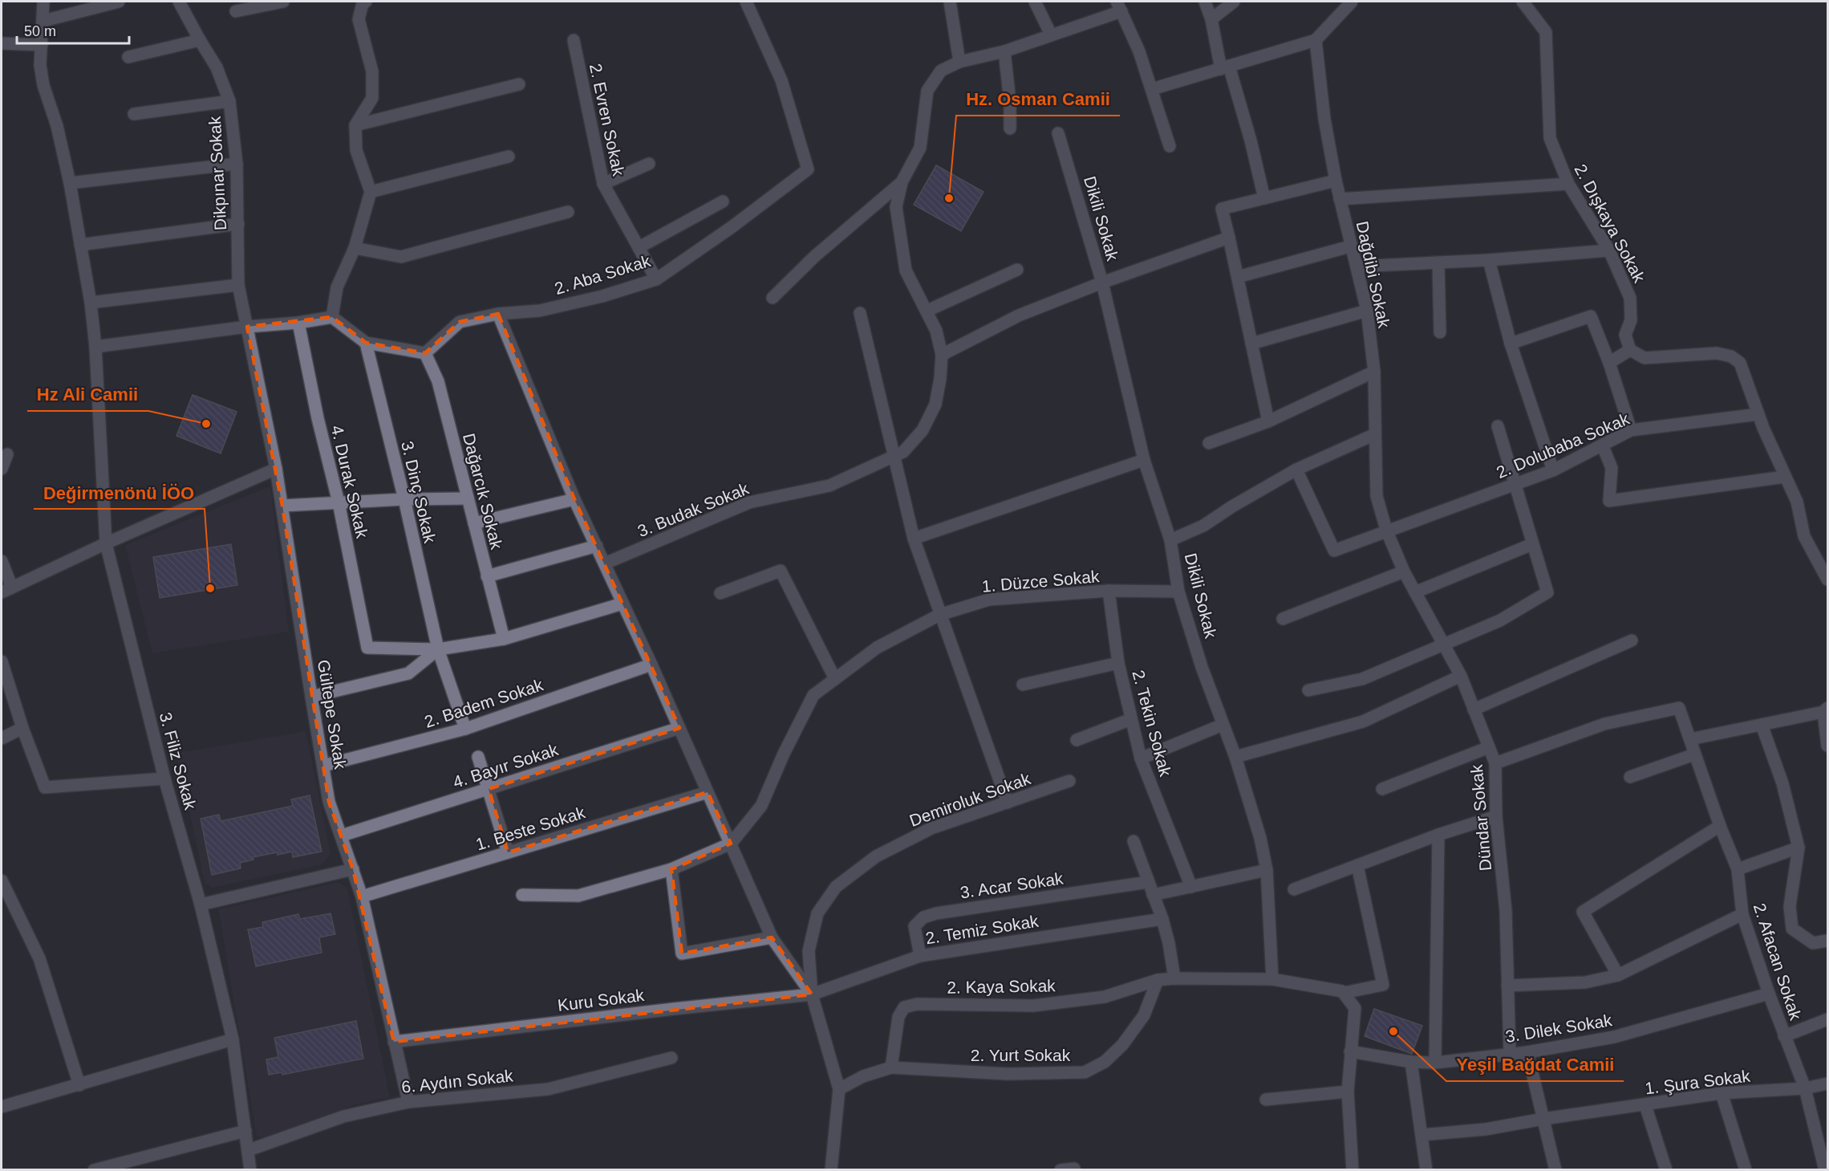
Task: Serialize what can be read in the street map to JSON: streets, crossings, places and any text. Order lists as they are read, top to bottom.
{
  "streets": {
    "street": [
      "2. Evren Sokak",
      "Dikpınar Sokak",
      "Dikili Sokak",
      "2. Dışkaya Sokak",
      "2. Aba Sokak",
      "Dağdibi Sokak",
      "2. Dolubaba Sokak",
      "4. Durak Sokak",
      "Dağarcık Sokak",
      "3. Dinç Sokak",
      "3. Budak Sokak",
      "1. Düzce Sokak",
      "2. Badem Sokak",
      "Gültepe Sokak",
      "2. Tekin Sokak",
      "3. Filiz Sokak",
      "4. Bayır Sokak",
      "Demiroluk Sokak",
      "Dündar Sokak",
      "1. Beste Sokak",
      "3. Acar Sokak",
      "2. Temiz Sokak",
      "2. Afacan Sokak",
      "2. Kaya Sokak",
      "Kuru Sokak",
      "3. Dilek Sokak",
      "2. Yurt Sokak",
      "6. Aydın Sokak",
      "1. Şura Sokak"
    ]
  },
  "crossings": [
    ["2. Evren Sokak", "2. Aba Sokak"],
    ["Dikpınar Sokak", "Gültepe Sokak"],
    ["Dikili Sokak", "1. Düzce Sokak"],
    ["2. Aba Sokak", "Dağarcık Sokak"],
    ["Dağdibi Sokak", "2. Dolubaba Sokak"],
    ["Dağdibi Sokak", "Dündar Sokak"],
    ["4. Durak Sokak", "3. Dinç Sokak"],
    ["3. Dinç Sokak", "2. Badem Sokak"],
    ["1. Düzce Sokak", "2. Tekin Sokak"],
    ["2. Badem Sokak", "Gültepe Sokak"],
    ["Gültepe Sokak", "4. Bayır Sokak"],
    ["Gültepe Sokak", "1. Beste Sokak"],
    ["Gültepe Sokak", "Kuru Sokak"],
    ["Gültepe Sokak", "6. Aydın Sokak"],
    ["3. Filiz Sokak", "6. Aydın Sokak"],
    ["Demiroluk Sokak", "2. Temiz Sokak"],
    ["Demiroluk Sokak", "Kuru Sokak"],
    ["Dündar Sokak", "2. Afacan Sokak"],
    ["Dündar Sokak", "3. Dilek Sokak"],
    ["3. Acar Sokak", "2. Temiz Sokak"],
    ["2. Temiz Sokak", "Kuru Sokak"],
    ["2. Afacan Sokak", "3. Dilek Sokak"],
    ["2. Afacan Sokak", "1. Şura Sokak"],
    ["2. Kaya Sokak", "2. Yurt Sokak"]
  ],
  "places": [
    "Hz. Osman Camii",
    "Hz Ali Camii",
    "Değirmenönü İÖO",
    "Yeşil Bağdat Camii"
  ],
  "scale_bar": "50 m"
}
